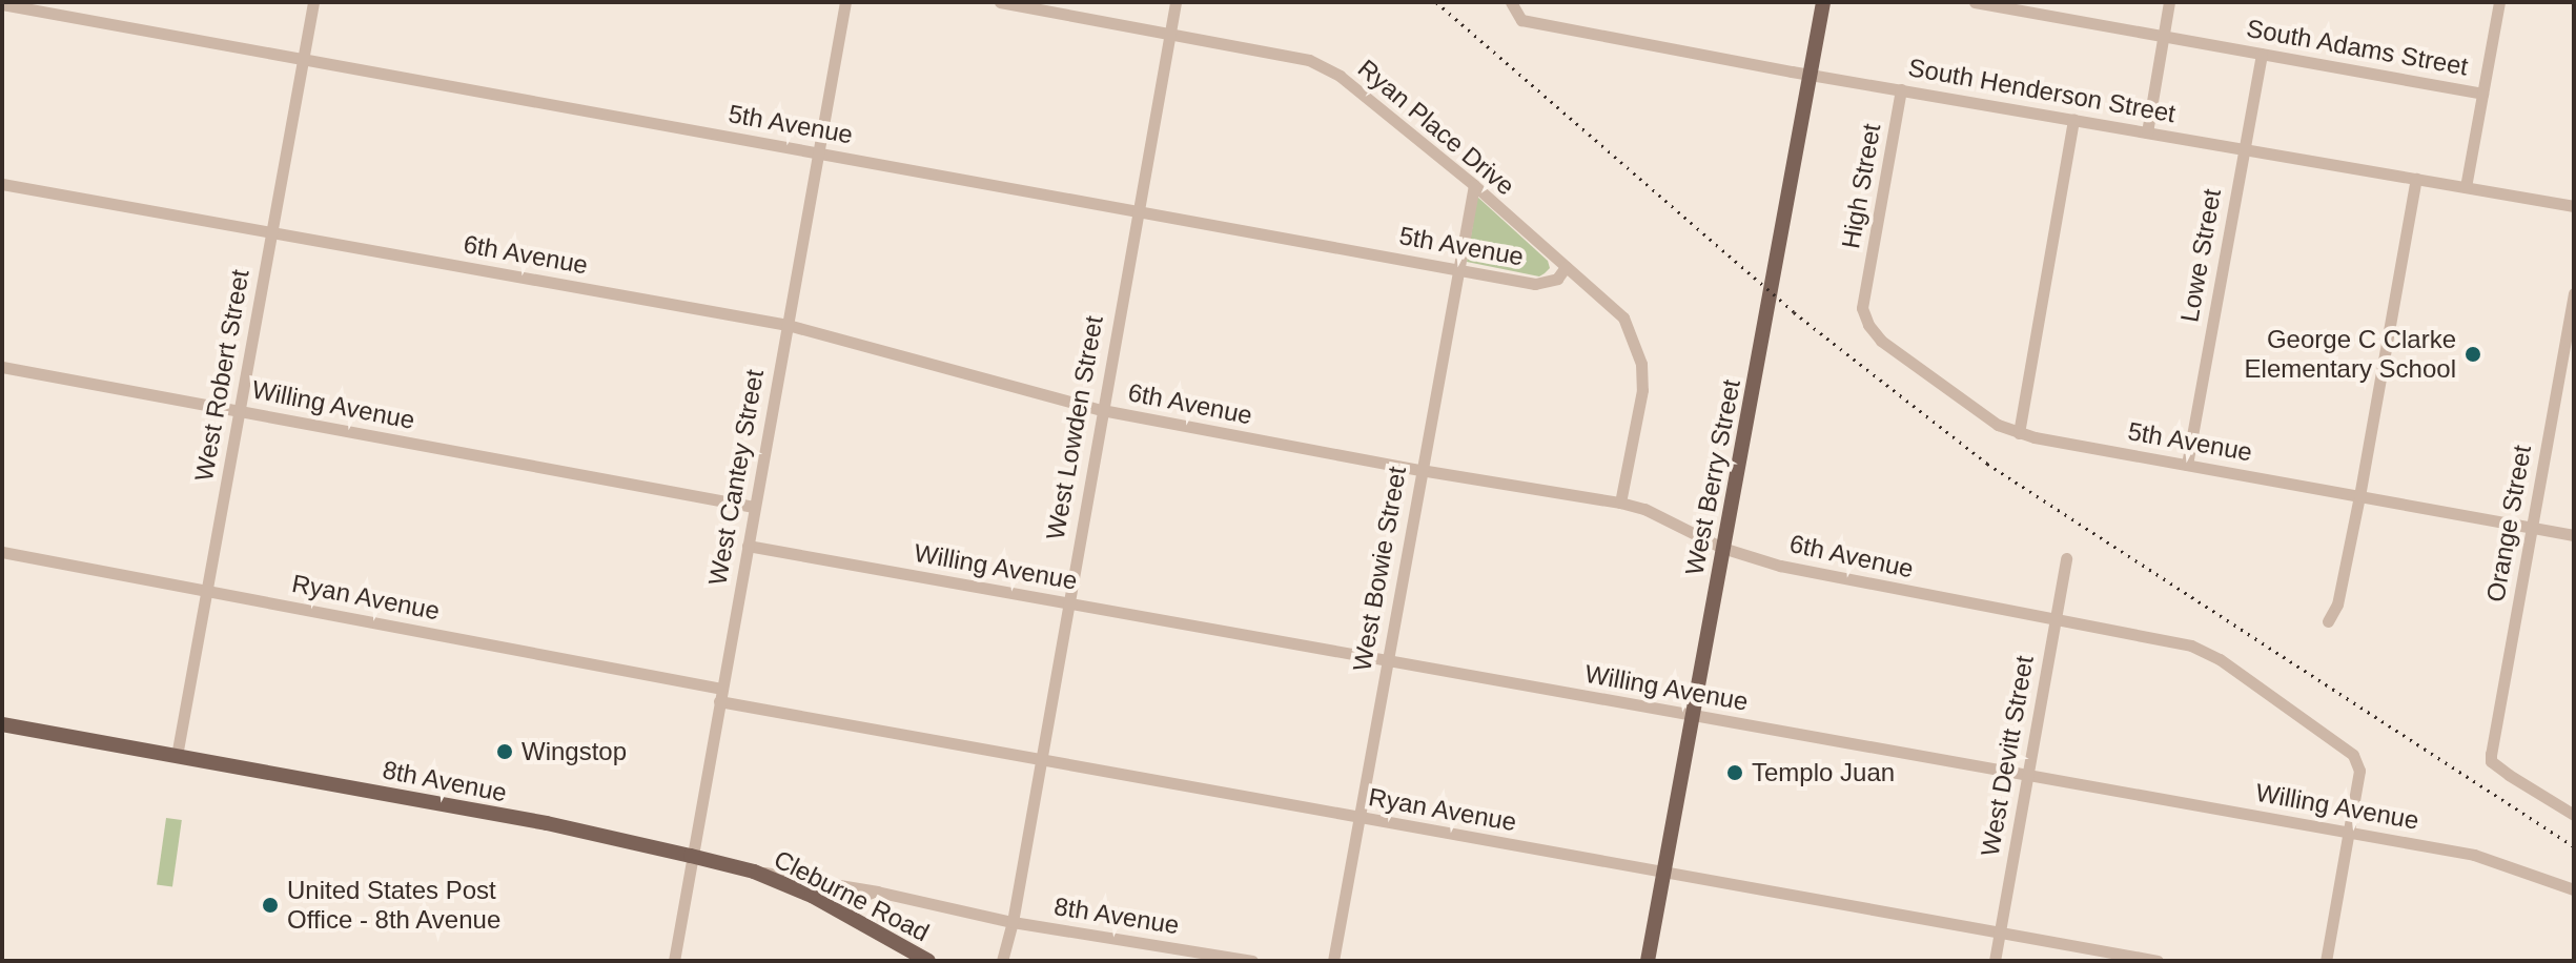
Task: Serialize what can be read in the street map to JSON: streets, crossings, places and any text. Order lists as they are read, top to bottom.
{
  "streets": {
    "main road": ["West Berry Street", "8th Avenue", "Cleburne Road"],
    "street": [
      "South Adams Street",
      "South Henderson Street",
      "5th Avenue",
      "Ryan Place Drive",
      "High Street",
      "6th Avenue",
      "Lowe Street",
      "West Robert Street",
      "Willing Avenue",
      "West Lowden Street",
      "West Cantey Street",
      "Orange Street",
      "West Bowie Street",
      "Ryan Avenue",
      "West Devitt Street"
    ]
  },
  "crossings": [
    ["South Adams Street", "Lowe Street"],
    ["South Henderson Street", "High Street"],
    ["South Henderson Street", "Lowe Street"],
    ["South Henderson Street", "West Berry Street"],
    ["5th Avenue", "Ryan Place Drive"],
    ["5th Avenue", "High Street"],
    ["5th Avenue", "Lowe Street"],
    ["5th Avenue", "West Robert Street"],
    ["5th Avenue", "West Lowden Street"],
    ["5th Avenue", "West Cantey Street"],
    ["5th Avenue", "Orange Street"],
    ["5th Avenue", "West Bowie Street"],
    ["Ryan Place Drive", "6th Avenue"],
    ["Ryan Place Drive", "West Lowden Street"],
    ["Ryan Place Drive", "West Bowie Street"],
    ["6th Avenue", "West Robert Street"],
    ["6th Avenue", "Willing Avenue"],
    ["6th Avenue", "West Lowden Street"],
    ["6th Avenue", "West Cantey Street"],
    ["6th Avenue", "West Berry Street"],
    ["6th Avenue", "West Bowie Street"],
    ["6th Avenue", "West Devitt Street"],
    ["West Robert Street", "Willing Avenue"],
    ["West Robert Street", "Ryan Avenue"],
    ["West Robert Street", "8th Avenue"],
    ["Willing Avenue", "West Lowden Street"],
    ["Willing Avenue", "West Cantey Street"],
    ["Willing Avenue", "West Berry Street"],
    ["Willing Avenue", "West Bowie Street"],
    ["Willing Avenue", "West Devitt Street"],
    ["West Lowden Street", "Ryan Avenue"],
    ["West Lowden Street", "8th Avenue"],
    ["West Cantey Street", "Ryan Avenue"],
    ["West Cantey Street", "8th Avenue"],
    ["West Berry Street", "Ryan Avenue"],
    ["West Bowie Street", "Ryan Avenue"],
    ["Ryan Avenue", "West Devitt Street"],
    ["8th Avenue", "Cleburne Road"]
  ],
  "places": [
    "George C Clarke Elementary School",
    "Wingstop",
    "Templo Juan",
    "United States Post Office - 8th Avenue"
  ]
}
